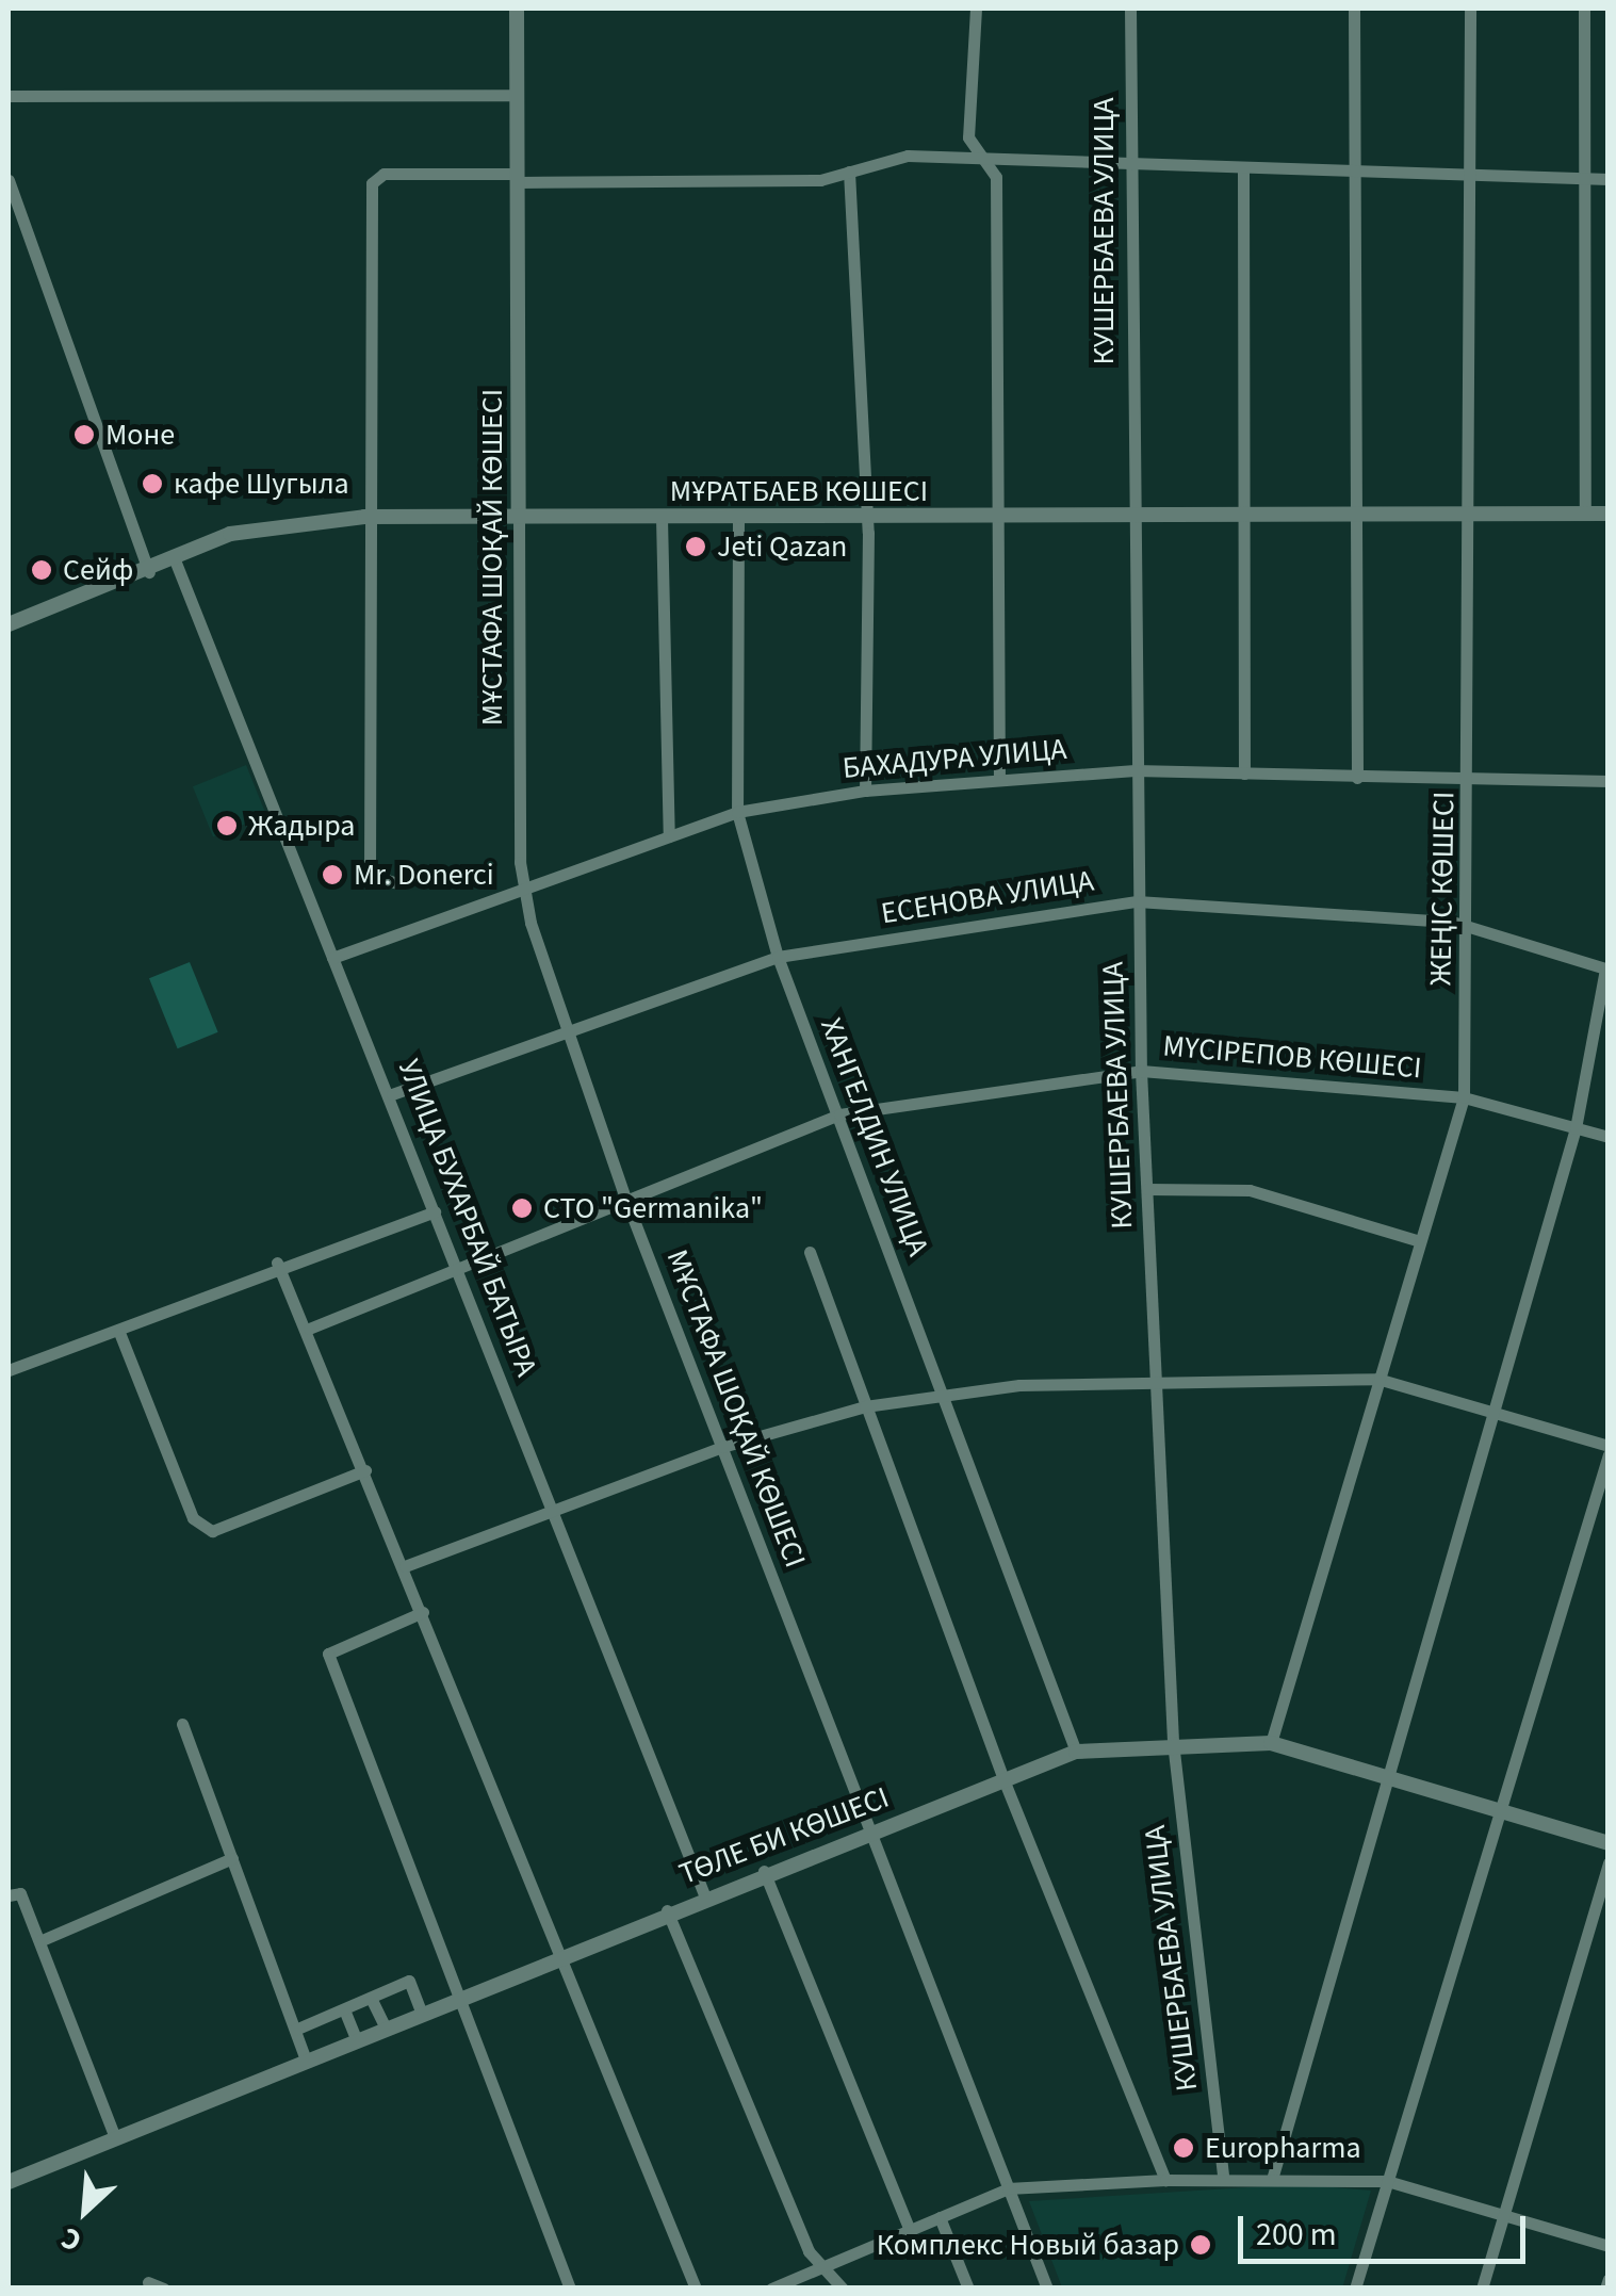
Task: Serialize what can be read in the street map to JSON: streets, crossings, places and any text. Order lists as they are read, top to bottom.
{
  "streets": {
    "street": [
      "КУШЕРБАЕВА УЛИЦА",
      "МҰРАТБАЕВ КӨШЕСІ",
      "МҰСТАФА ШОҚАЙ КӨШЕСІ",
      "БАХАДУРА УЛИЦА",
      "ЖЕҢІС КӨШЕСІ",
      "ЕСЕНОВА УЛИЦА",
      "МҮСІРЕПОВ КӨШЕСІ",
      "ХАНГЕЛДИН УЛИЦА",
      "УЛИЦА БУХАРБАЙ БАТЫРА",
      "ТӨЛЕ БИ КӨШЕСІ"
    ]
  },
  "crossings": [
    ["КУШЕРБАЕВА УЛИЦА", "МҰРАТБАЕВ КӨШЕСІ"],
    ["КУШЕРБАЕВА УЛИЦА", "БАХАДУРА УЛИЦА"],
    ["КУШЕРБАЕВА УЛИЦА", "ЕСЕНОВА УЛИЦА"],
    ["КУШЕРБАЕВА УЛИЦА", "МҮСІРЕПОВ КӨШЕСІ"],
    ["КУШЕРБАЕВА УЛИЦА", "ТӨЛЕ БИ КӨШЕСІ"],
    ["МҰРАТБАЕВ КӨШЕСІ", "МҰСТАФА ШОҚАЙ КӨШЕСІ"],
    ["МҰРАТБАЕВ КӨШЕСІ", "ЖЕҢІС КӨШЕСІ"],
    ["МҰРАТБАЕВ КӨШЕСІ", "ХАНГЕЛДИН УЛИЦА"],
    ["МҰРАТБАЕВ КӨШЕСІ", "УЛИЦА БУХАРБАЙ БАТЫРА"],
    ["МҰСТАФА ШОҚАЙ КӨШЕСІ", "БАХАДУРА УЛИЦА"],
    ["МҰСТАФА ШОҚАЙ КӨШЕСІ", "ЕСЕНОВА УЛИЦА"],
    ["МҰСТАФА ШОҚАЙ КӨШЕСІ", "МҮСІРЕПОВ КӨШЕСІ"],
    ["МҰСТАФА ШОҚАЙ КӨШЕСІ", "ТӨЛЕ БИ КӨШЕСІ"],
    ["БАХАДУРА УЛИЦА", "ЖЕҢІС КӨШЕСІ"],
    ["БАХАДУРА УЛИЦА", "ХАНГЕЛДИН УЛИЦА"],
    ["БАХАДУРА УЛИЦА", "УЛИЦА БУХАРБАЙ БАТЫРА"],
    ["ЖЕҢІС КӨШЕСІ", "ЕСЕНОВА УЛИЦА"],
    ["ЖЕҢІС КӨШЕСІ", "МҮСІРЕПОВ КӨШЕСІ"],
    ["ЖЕҢІС КӨШЕСІ", "ТӨЛЕ БИ КӨШЕСІ"],
    ["ЕСЕНОВА УЛИЦА", "ХАНГЕЛДИН УЛИЦА"],
    ["ЕСЕНОВА УЛИЦА", "УЛИЦА БУХАРБАЙ БАТЫРА"],
    ["МҮСІРЕПОВ КӨШЕСІ", "ХАНГЕЛДИН УЛИЦА"],
    ["МҮСІРЕПОВ КӨШЕСІ", "УЛИЦА БУХАРБАЙ БАТЫРА"],
    ["ХАНГЕЛДИН УЛИЦА", "ТӨЛЕ БИ КӨШЕСІ"],
    ["УЛИЦА БУХАРБАЙ БАТЫРА", "ТӨЛЕ БИ КӨШЕСІ"]
  ],
  "places": [
    "Моне",
    "кафе Шугыла",
    "Jeti Qazan",
    "Сейф",
    "Жадыра",
    "Mr. Donerci",
    "СТО \"Germanika\"",
    "Europharma",
    "Комплекс Новый базар"
  ],
  "scale_bar": "200 m",
  "north": "bottom left"
}
